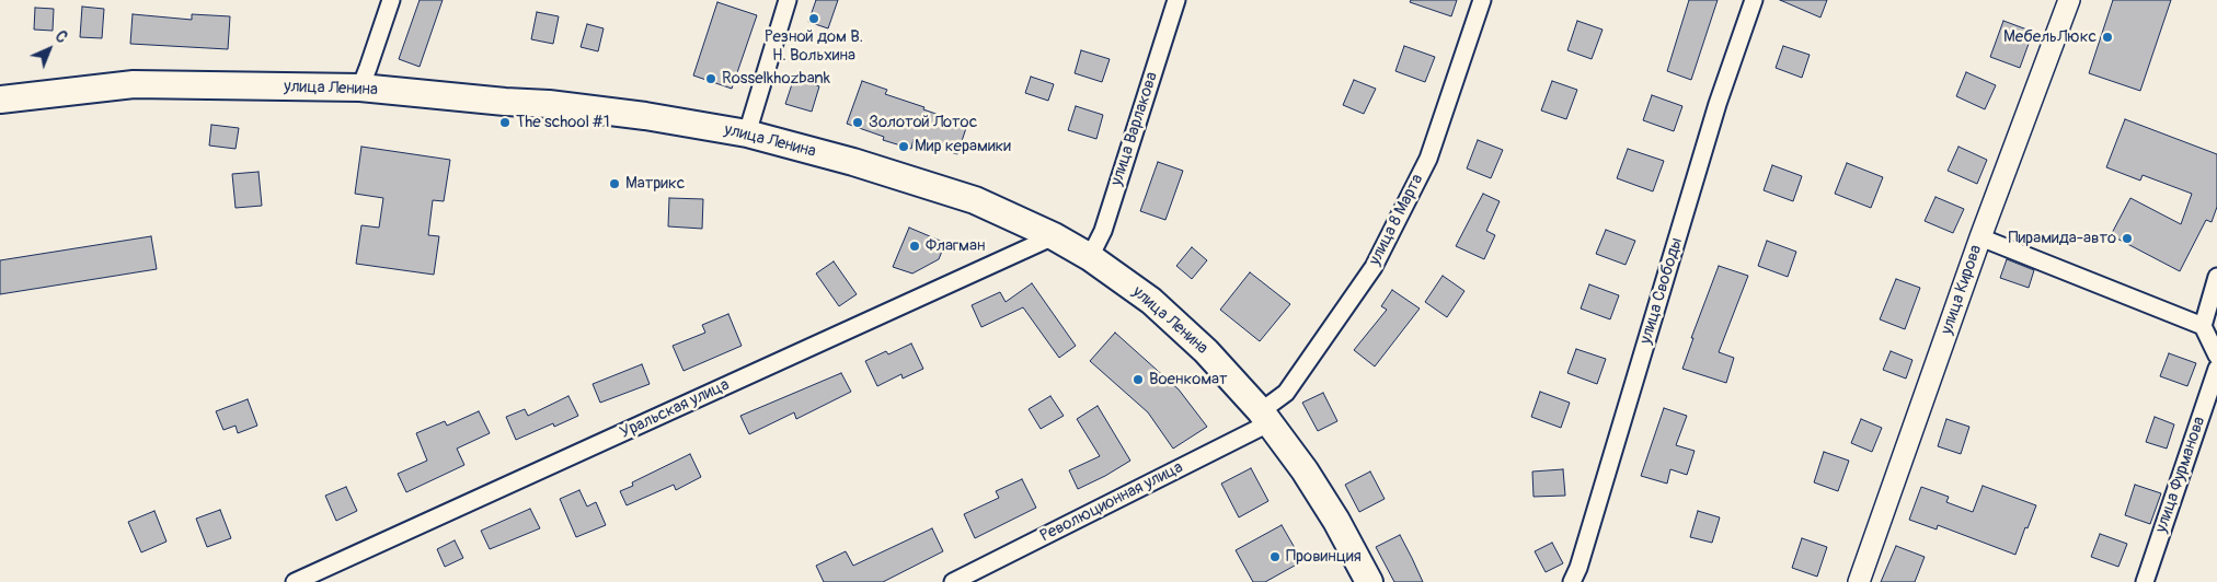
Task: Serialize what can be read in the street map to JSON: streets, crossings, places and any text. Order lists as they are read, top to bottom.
{
  "streets": {
    "main road": ["улица Ленина"],
    "street": [
      "улица Варлакова",
      "улица 8 Марта",
      "улица Кирова",
      "улица Свободы",
      "Уральская улица",
      "улица Фурманова",
      "Революционная улица"
    ]
  },
  "crossings": [
    ["улица Ленина", "улица Варлакова"],
    ["улица Ленина", "улица 8 Марта"],
    ["улица Ленина", "Уральская улица"],
    ["улица Ленина", "Революционная улица"],
    ["улица 8 Марта", "Революционная улица"]
  ],
  "places": [
    "Резной дом В. Н. Вольхина",
    "МебельЛюкс",
    "Rosselkhozbank",
    "The school #1",
    "Золотой Лотос",
    "Мир керамики",
    "Матрикс",
    "Пирамида-авто",
    "Флагман",
    "Военкомат",
    "Провинция"
  ],
  "north": "top right"
}
